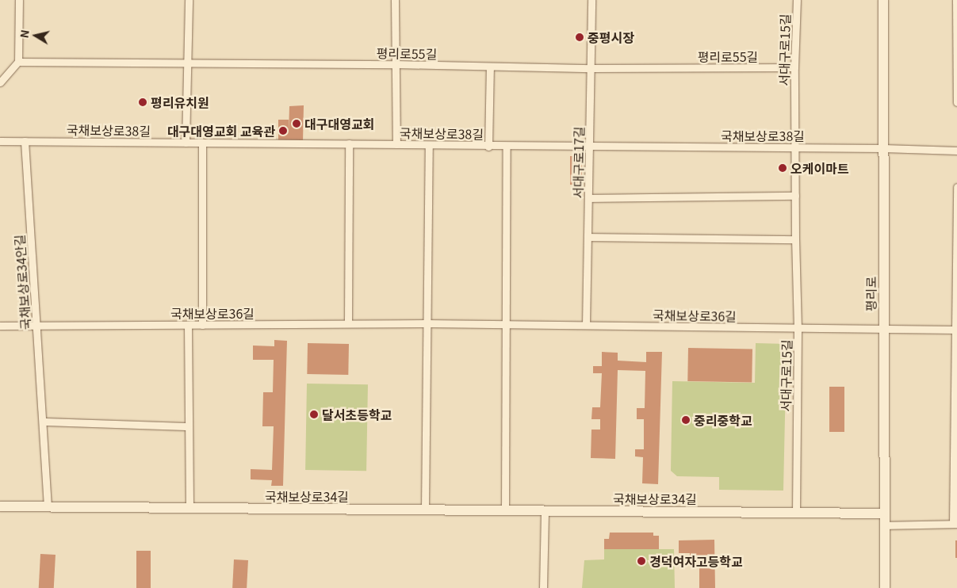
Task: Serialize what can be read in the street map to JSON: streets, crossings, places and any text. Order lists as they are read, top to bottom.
{
  "streets": {
    "main road": ["평리로", "국채보상로34길"],
    "street": [
      "서대구로15길",
      "평리로55길",
      "국채보상로38길",
      "서대구로17길",
      "국채보상로34안길",
      "국채보상로36길"
    ]
  },
  "crossings": [
    ["서대구로15길", "평리로55길"],
    ["서대구로15길", "국채보상로38길"],
    ["서대구로15길", "국채보상로36길"],
    ["서대구로15길", "국채보상로34길"],
    ["평리로55길", "서대구로17길"],
    ["국채보상로38길", "서대구로17길"],
    ["국채보상로38길", "국채보상로34안길"],
    ["국채보상로38길", "평리로"],
    ["서대구로17길", "국채보상로36길"],
    ["국채보상로34안길", "국채보상로36길"],
    ["국채보상로34안길", "국채보상로34길"],
    ["평리로", "국채보상로36길"],
    ["평리로", "국채보상로34길"]
  ],
  "places": [
    "중평시장",
    "평리유치원",
    "대구대영교회",
    "대구대영교회 교육관",
    "오케이마트",
    "달서초등학교",
    "중리중학교",
    "경덕여자고등학교"
  ],
  "north": "left"
}
